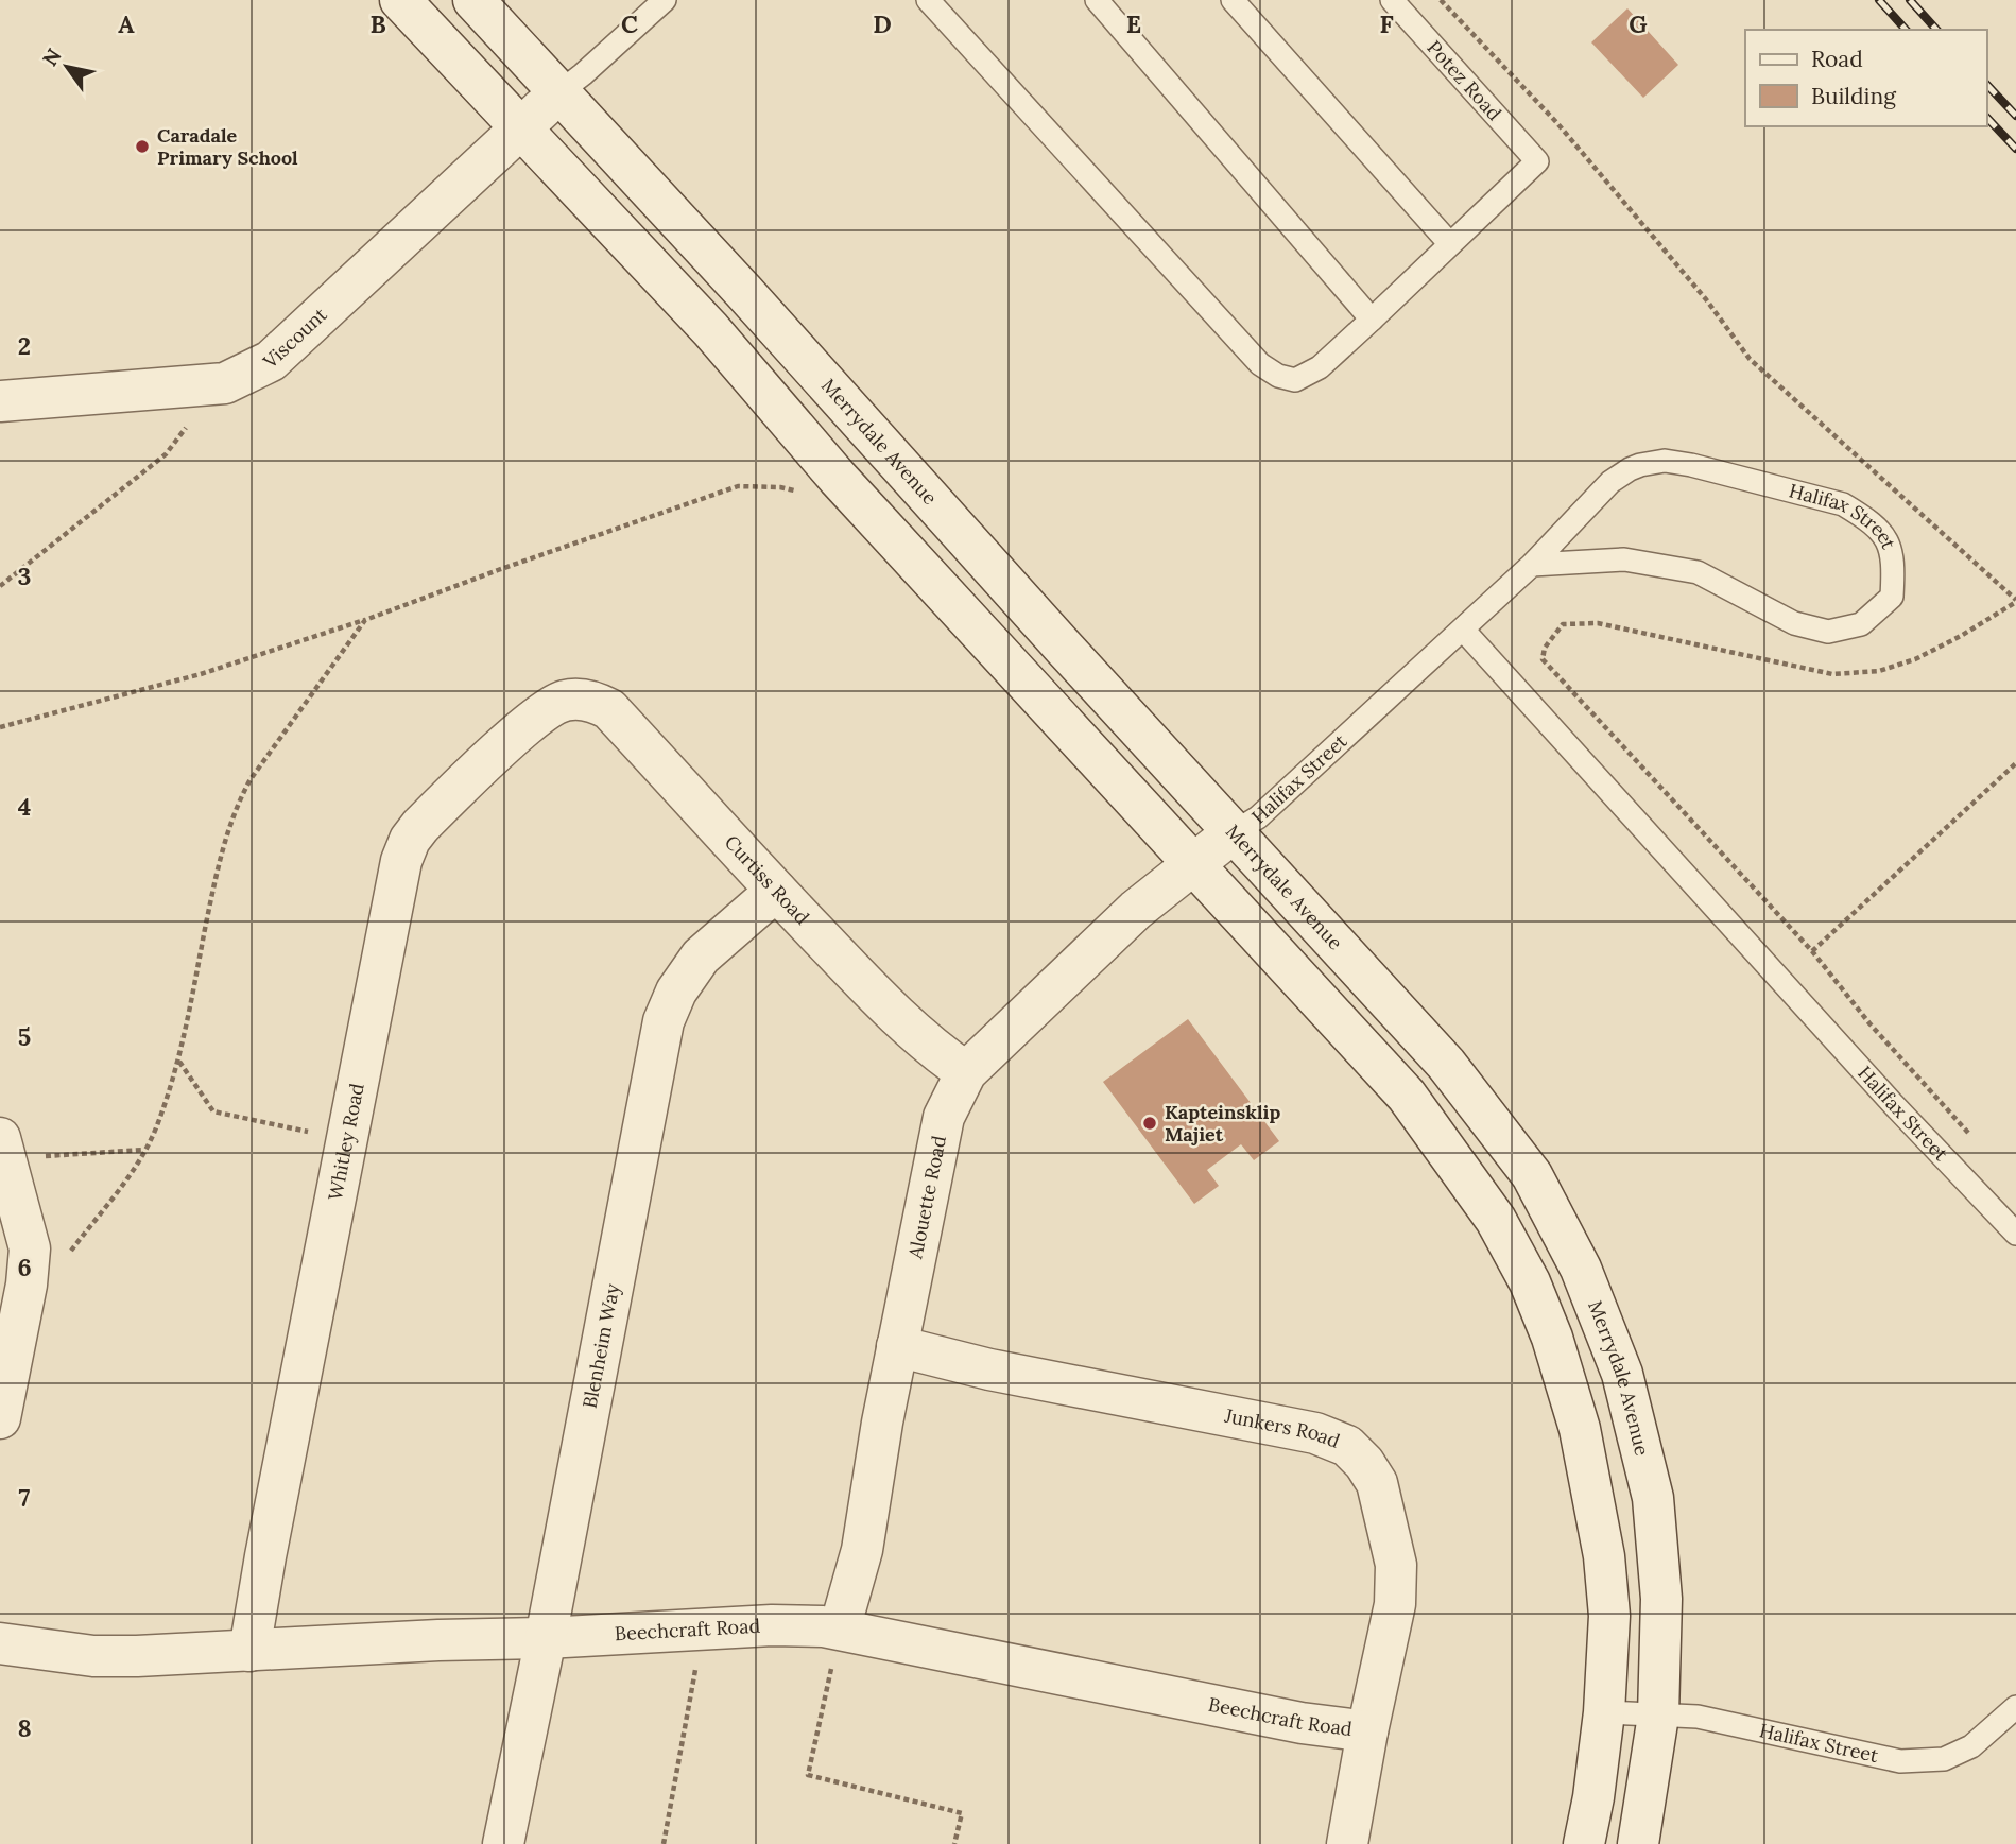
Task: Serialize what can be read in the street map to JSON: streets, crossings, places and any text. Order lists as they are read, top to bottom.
{
  "streets": {
    "street": [
      "Viscount",
      "Merrydale Avenue",
      "Curtiss Road",
      "Whitley Road",
      "Alouette Road",
      "Blenheim Way",
      "Junkers Road",
      "Beechcraft Road"
    ],
    "lane": ["Potez Road", "Halifax Street"]
  },
  "crossings": [
    ["Merrydale Avenue", "Halifax Street"],
    ["Merrydale Avenue", "Alouette Road"],
    ["Halifax Street", "Alouette Road"],
    ["Curtiss Road", "Whitley Road"],
    ["Curtiss Road", "Alouette Road"],
    ["Curtiss Road", "Blenheim Way"],
    ["Whitley Road", "Beechcraft Road"],
    ["Alouette Road", "Junkers Road"],
    ["Alouette Road", "Beechcraft Road"],
    ["Blenheim Way", "Beechcraft Road"],
    ["Junkers Road", "Beechcraft Road"]
  ],
  "places": ["Caradale Primary School", "Kapteinsklip Majiet"],
  "legend": ["Road", "Building"],
  "north": "top left",
  "grid": {
    "columns": [
      "A",
      "B",
      "C",
      "D",
      "E",
      "F",
      "G"
    ],
    "rows": [
      "2",
      "3",
      "4",
      "5",
      "6",
      "7",
      "8"
    ]
  }
}
